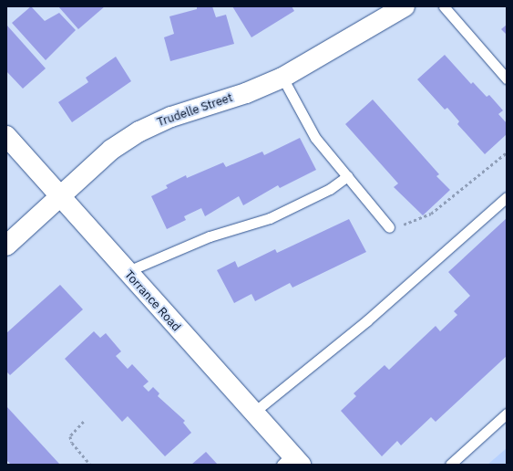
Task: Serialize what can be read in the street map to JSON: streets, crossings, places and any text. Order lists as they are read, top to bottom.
{
  "streets": {
    "street": ["Trudelle Street", "Torrance Road"]
  },
  "crossings": [
    ["Trudelle Street", "Torrance Road"]
  ]
}
